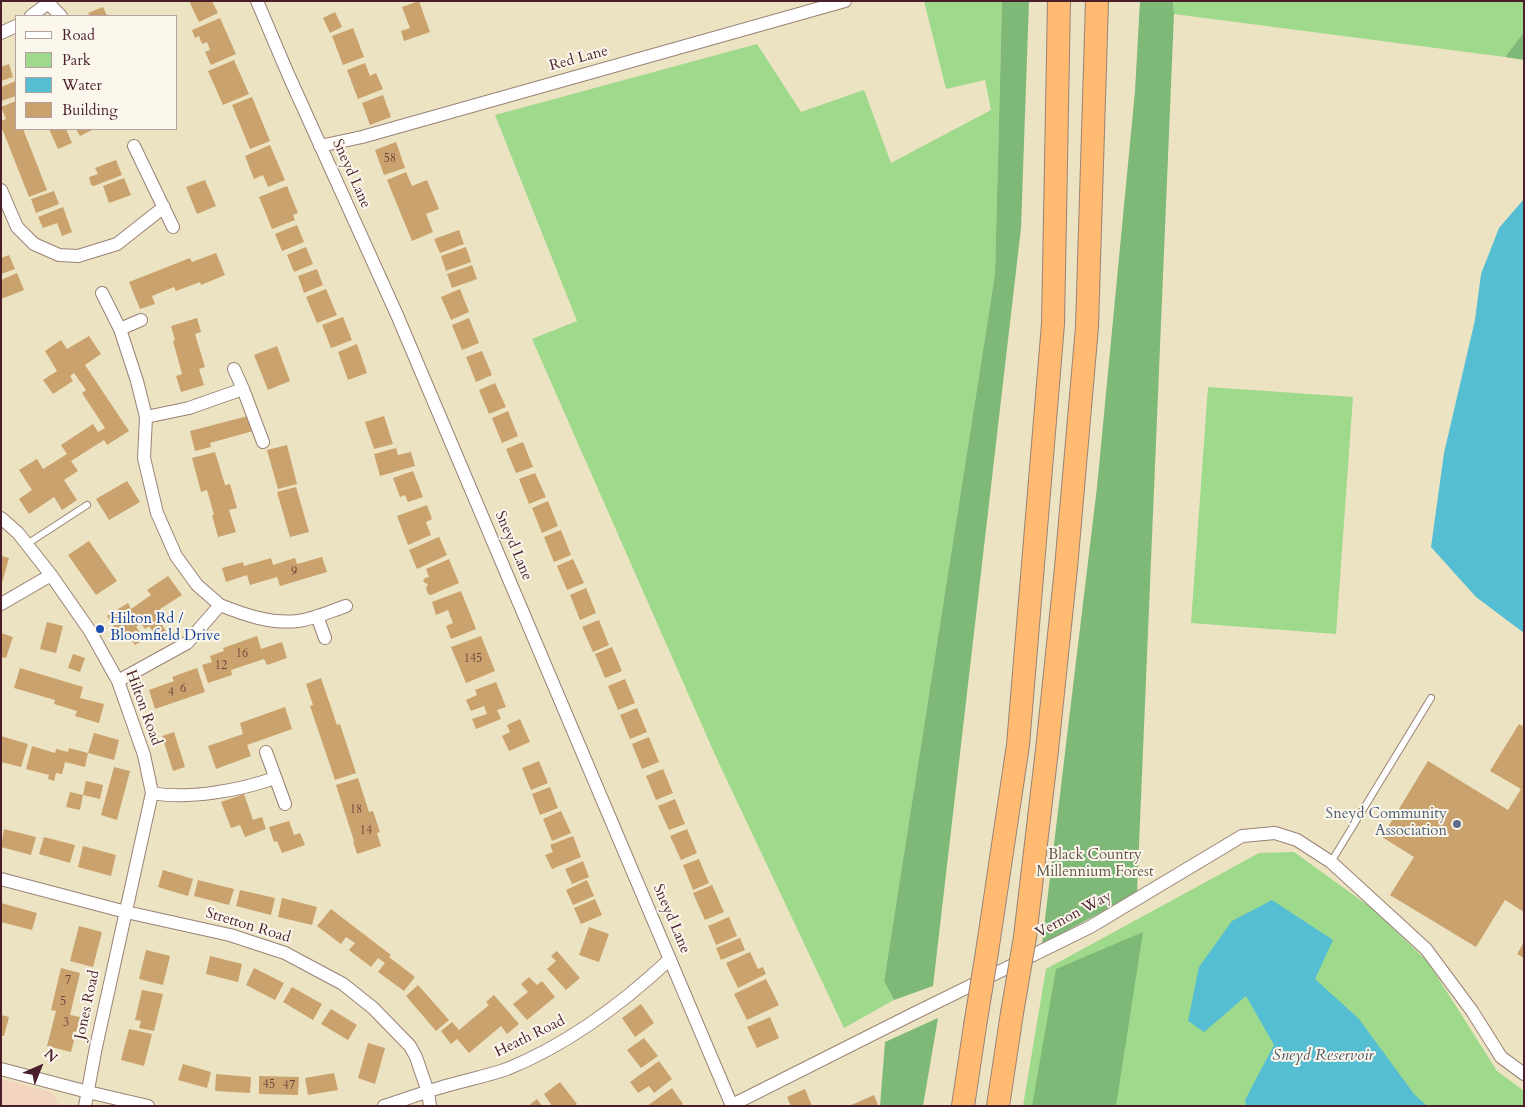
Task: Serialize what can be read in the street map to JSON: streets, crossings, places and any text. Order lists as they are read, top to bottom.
{
  "streets": {
    "street": [
      "Red Lane",
      "Sneyd Lane",
      "Hilton Road",
      "Vernon Way",
      "Stretton Road",
      "Jones Road",
      "Heath Road"
    ]
  },
  "crossings": [
    ["Red Lane", "Sneyd Lane"],
    ["Sneyd Lane", "Vernon Way"],
    ["Sneyd Lane", "Heath Road"],
    ["Hilton Road", "Stretton Road"],
    ["Hilton Road", "Jones Road"],
    ["Stretton Road", "Jones Road"],
    ["Stretton Road", "Heath Road"]
  ],
  "water": ["Sneyd Reservoir"],
  "parks": ["Black Country Millennium Forest"],
  "places": ["Hilton Rd / Bloomfield Drive", "Sneyd Community Association"],
  "house_numbers": [
    "58",
    "9",
    "16",
    "145",
    "12",
    "6",
    "4",
    "18",
    "14",
    "7",
    "5",
    "3",
    "45",
    "47"
  ],
  "legend": [
    "Road",
    "Park",
    "Water",
    "Building"
  ],
  "north": "top right"
}
